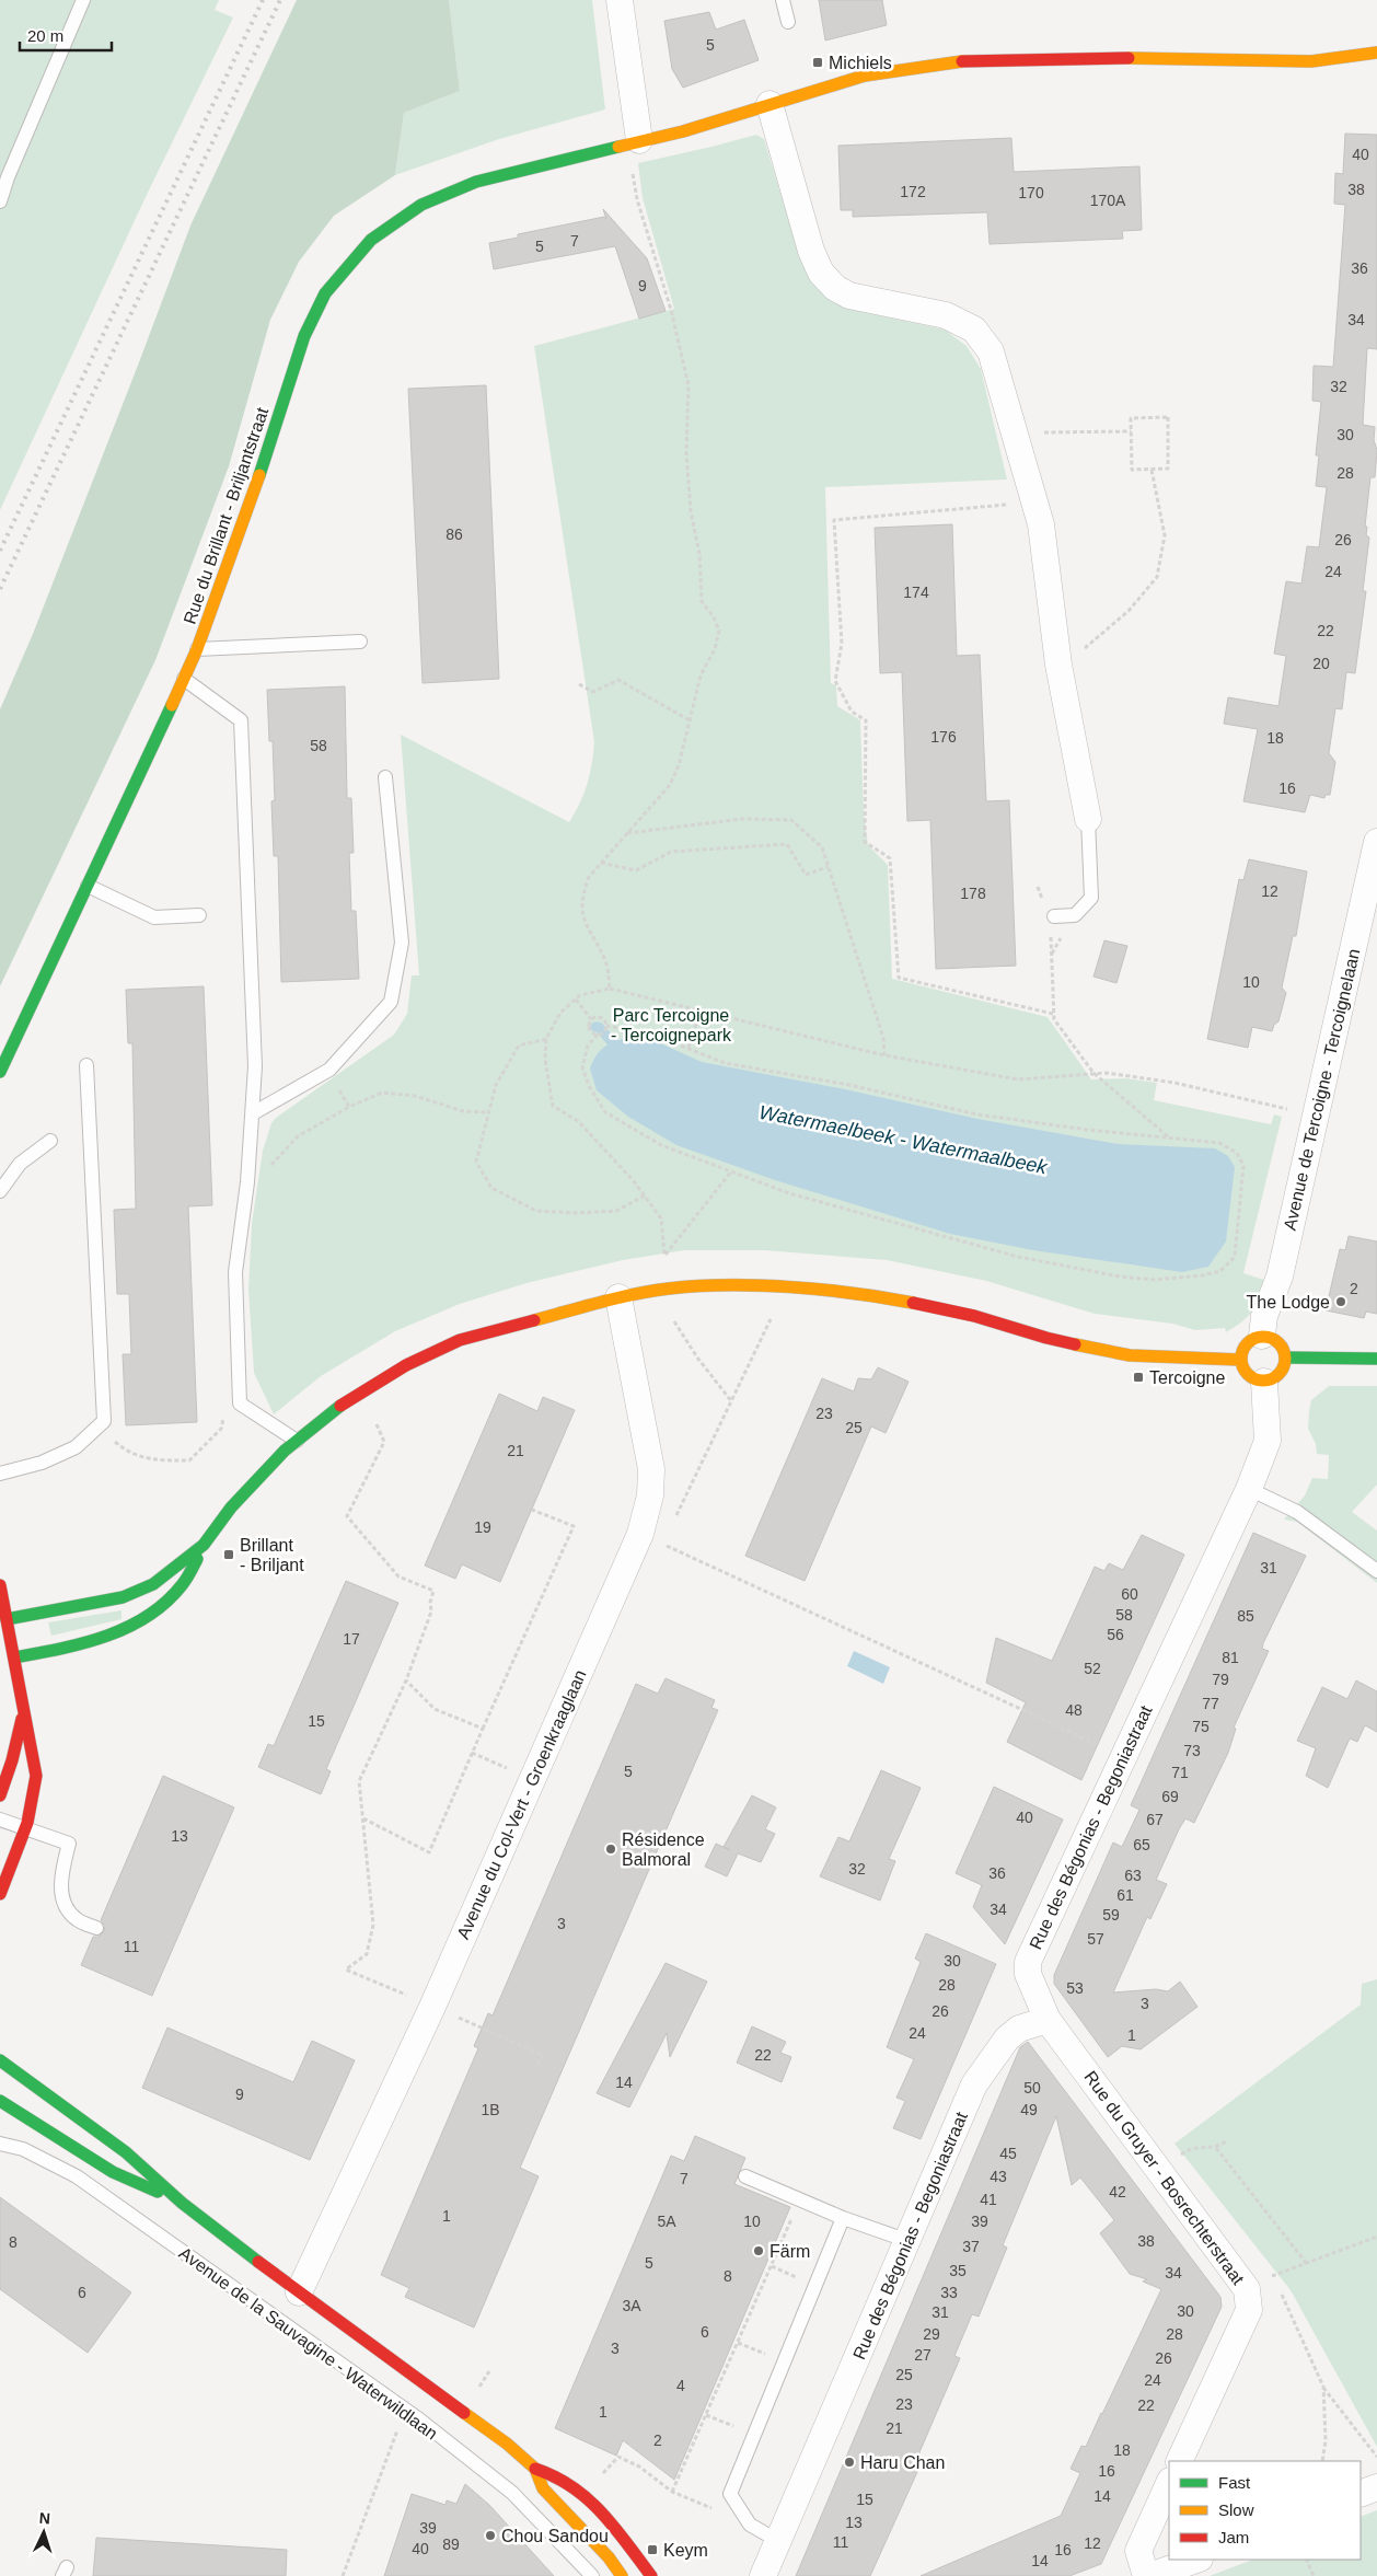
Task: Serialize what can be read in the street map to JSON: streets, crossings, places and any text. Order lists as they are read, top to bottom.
{
  "streets": {
    "street": [
      "Rue du Brillant - Briljantstraat",
      "Avenue de Tercoigne - Tercoignelaan",
      "Avenue du Col-Vert - Groenkraaglaan",
      "Rue des Bégonias - Begoniastraat",
      "Rue du Gruyer - Bosrechterstraat",
      "Avenue de la Sauvagine - Waterwildlaan"
    ]
  },
  "crossings": [
    ["Avenue de Tercoigne - Tercoignelaan", "Rue des Bégonias - Begoniastraat"],
    ["Avenue du Col-Vert - Groenkraaglaan", "Avenue de la Sauvagine - Waterwildlaan"],
    ["Rue des Bégonias - Begoniastraat", "Rue du Gruyer - Bosrechterstraat"]
  ],
  "water": ["Watermaelbeek - Watermaalbeek"],
  "parks": ["Parc Tercoigne - Tercoignepark"],
  "places": {
    "transit": [
      "Michiels",
      "Tercoigne",
      "Brillant - Briljant",
      "Keym"
    ],
    "other": [
      "The Lodge",
      "Résidence Balmoral",
      "Färm",
      "Haru Chan",
      "Chou Sandou"
    ]
  },
  "house_numbers": [
    "5",
    "40",
    "38",
    "172",
    "170",
    "170A",
    "7",
    "5",
    "36",
    "9",
    "34",
    "32",
    "30",
    "28",
    "86",
    "26",
    "24",
    "174",
    "22",
    "20",
    "176",
    "18",
    "58",
    "16",
    "12",
    "178",
    "10",
    "2",
    "23",
    "25",
    "21",
    "19",
    "31",
    "60",
    "58",
    "85",
    "56",
    "17",
    "81",
    "52",
    "79",
    "77",
    "48",
    "15",
    "75",
    "73",
    "5",
    "71",
    "69",
    "40",
    "67",
    "13",
    "65",
    "32",
    "36",
    "63",
    "61",
    "34",
    "59",
    "3",
    "57",
    "11",
    "30",
    "28",
    "53",
    "3",
    "26",
    "24",
    "1",
    "22",
    "14",
    "50",
    "9",
    "1B",
    "49",
    "45",
    "43",
    "7",
    "42",
    "41",
    "1",
    "5A",
    "10",
    "39",
    "38",
    "8",
    "37",
    "5",
    "35",
    "34",
    "8",
    "6",
    "33",
    "3A",
    "30",
    "31",
    "6",
    "29",
    "28",
    "3",
    "27",
    "26",
    "25",
    "24",
    "4",
    "23",
    "22",
    "1",
    "21",
    "2",
    "18",
    "16",
    "14",
    "15",
    "13",
    "39",
    "11",
    "12",
    "89",
    "40",
    "16",
    "14"
  ],
  "legend": ["Fast", "Slow", "Jam"],
  "scale_bar": "20 m",
  "north": "top"
}
